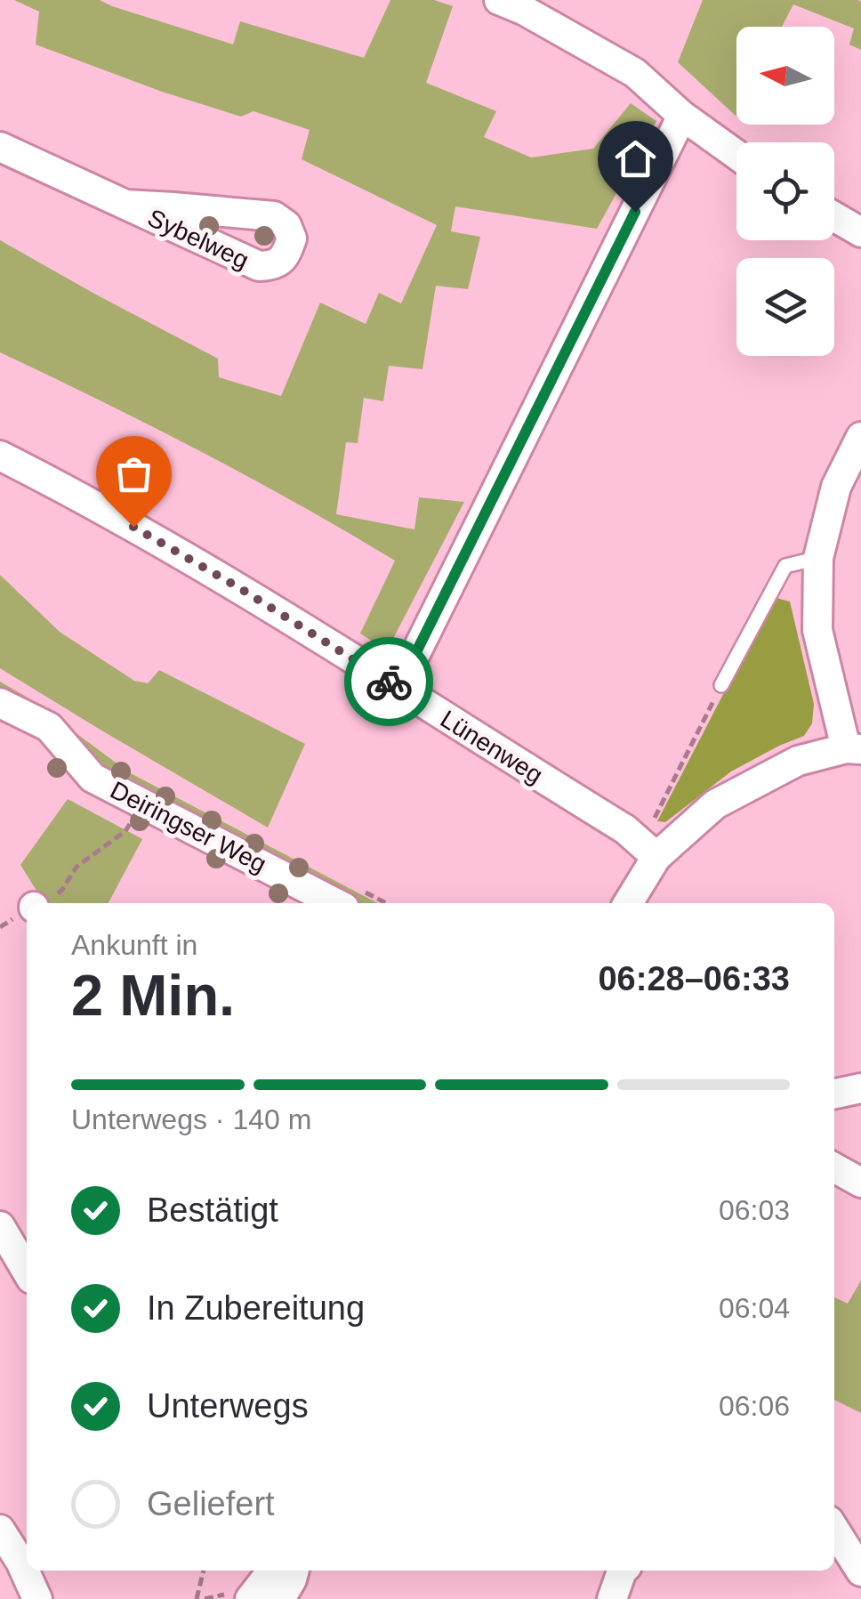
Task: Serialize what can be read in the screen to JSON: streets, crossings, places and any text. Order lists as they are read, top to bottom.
{
  "streets": {
    "street": ["Sybelweg", "Lünenweg", "Deiringser Weg"]
  },
  "north": "left",
  "page": {
    "heading": ["2 Min.", "Ankunft in", "06:28–06:33"],
    "bar": "Unterwegs · 140 m",
    "list": [
      ["Bestätigt", "06:03"],
      ["In Zubereitung", "06:04"],
      ["Unterwegs", "06:06"],
      "Geliefert"
    ]
  }
}
